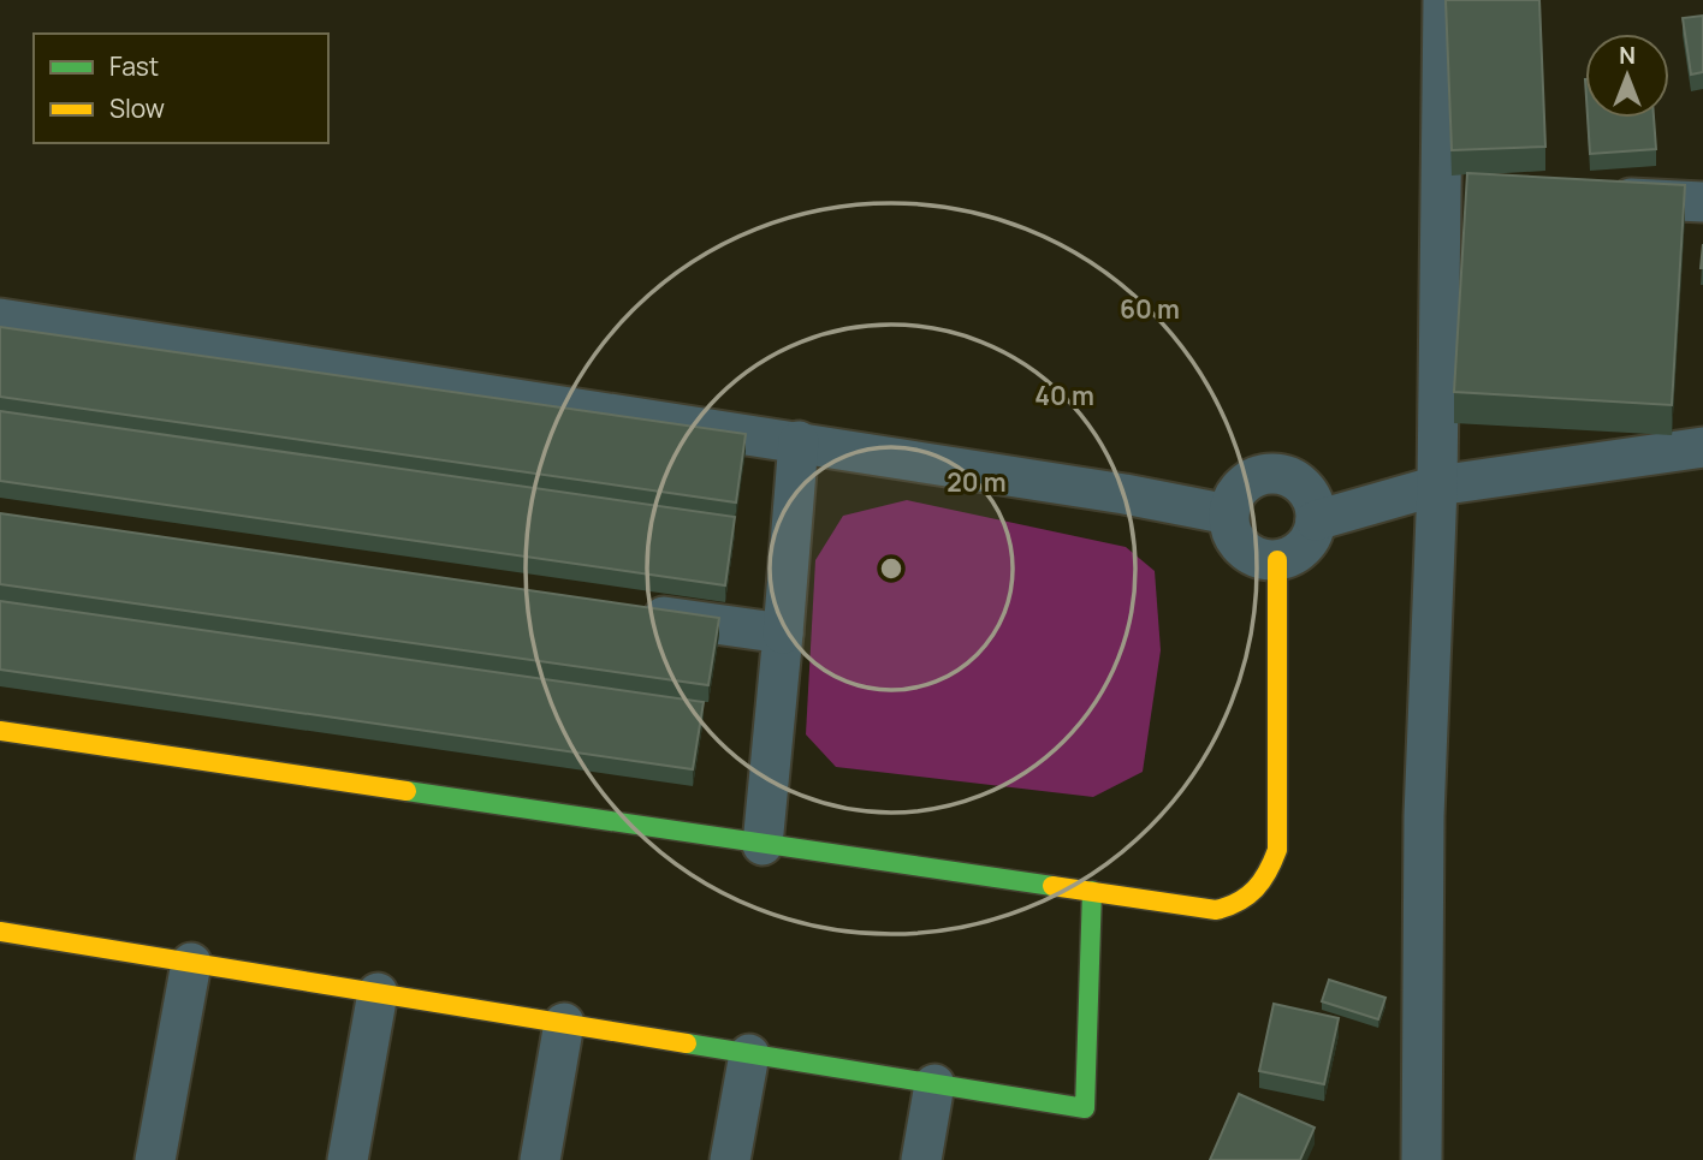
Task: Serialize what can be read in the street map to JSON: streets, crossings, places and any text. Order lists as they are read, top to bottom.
{
  "legend": ["Fast", "Slow"],
  "north": "top",
  "rings": ["60 m", "40 m", "20 m"]
}
